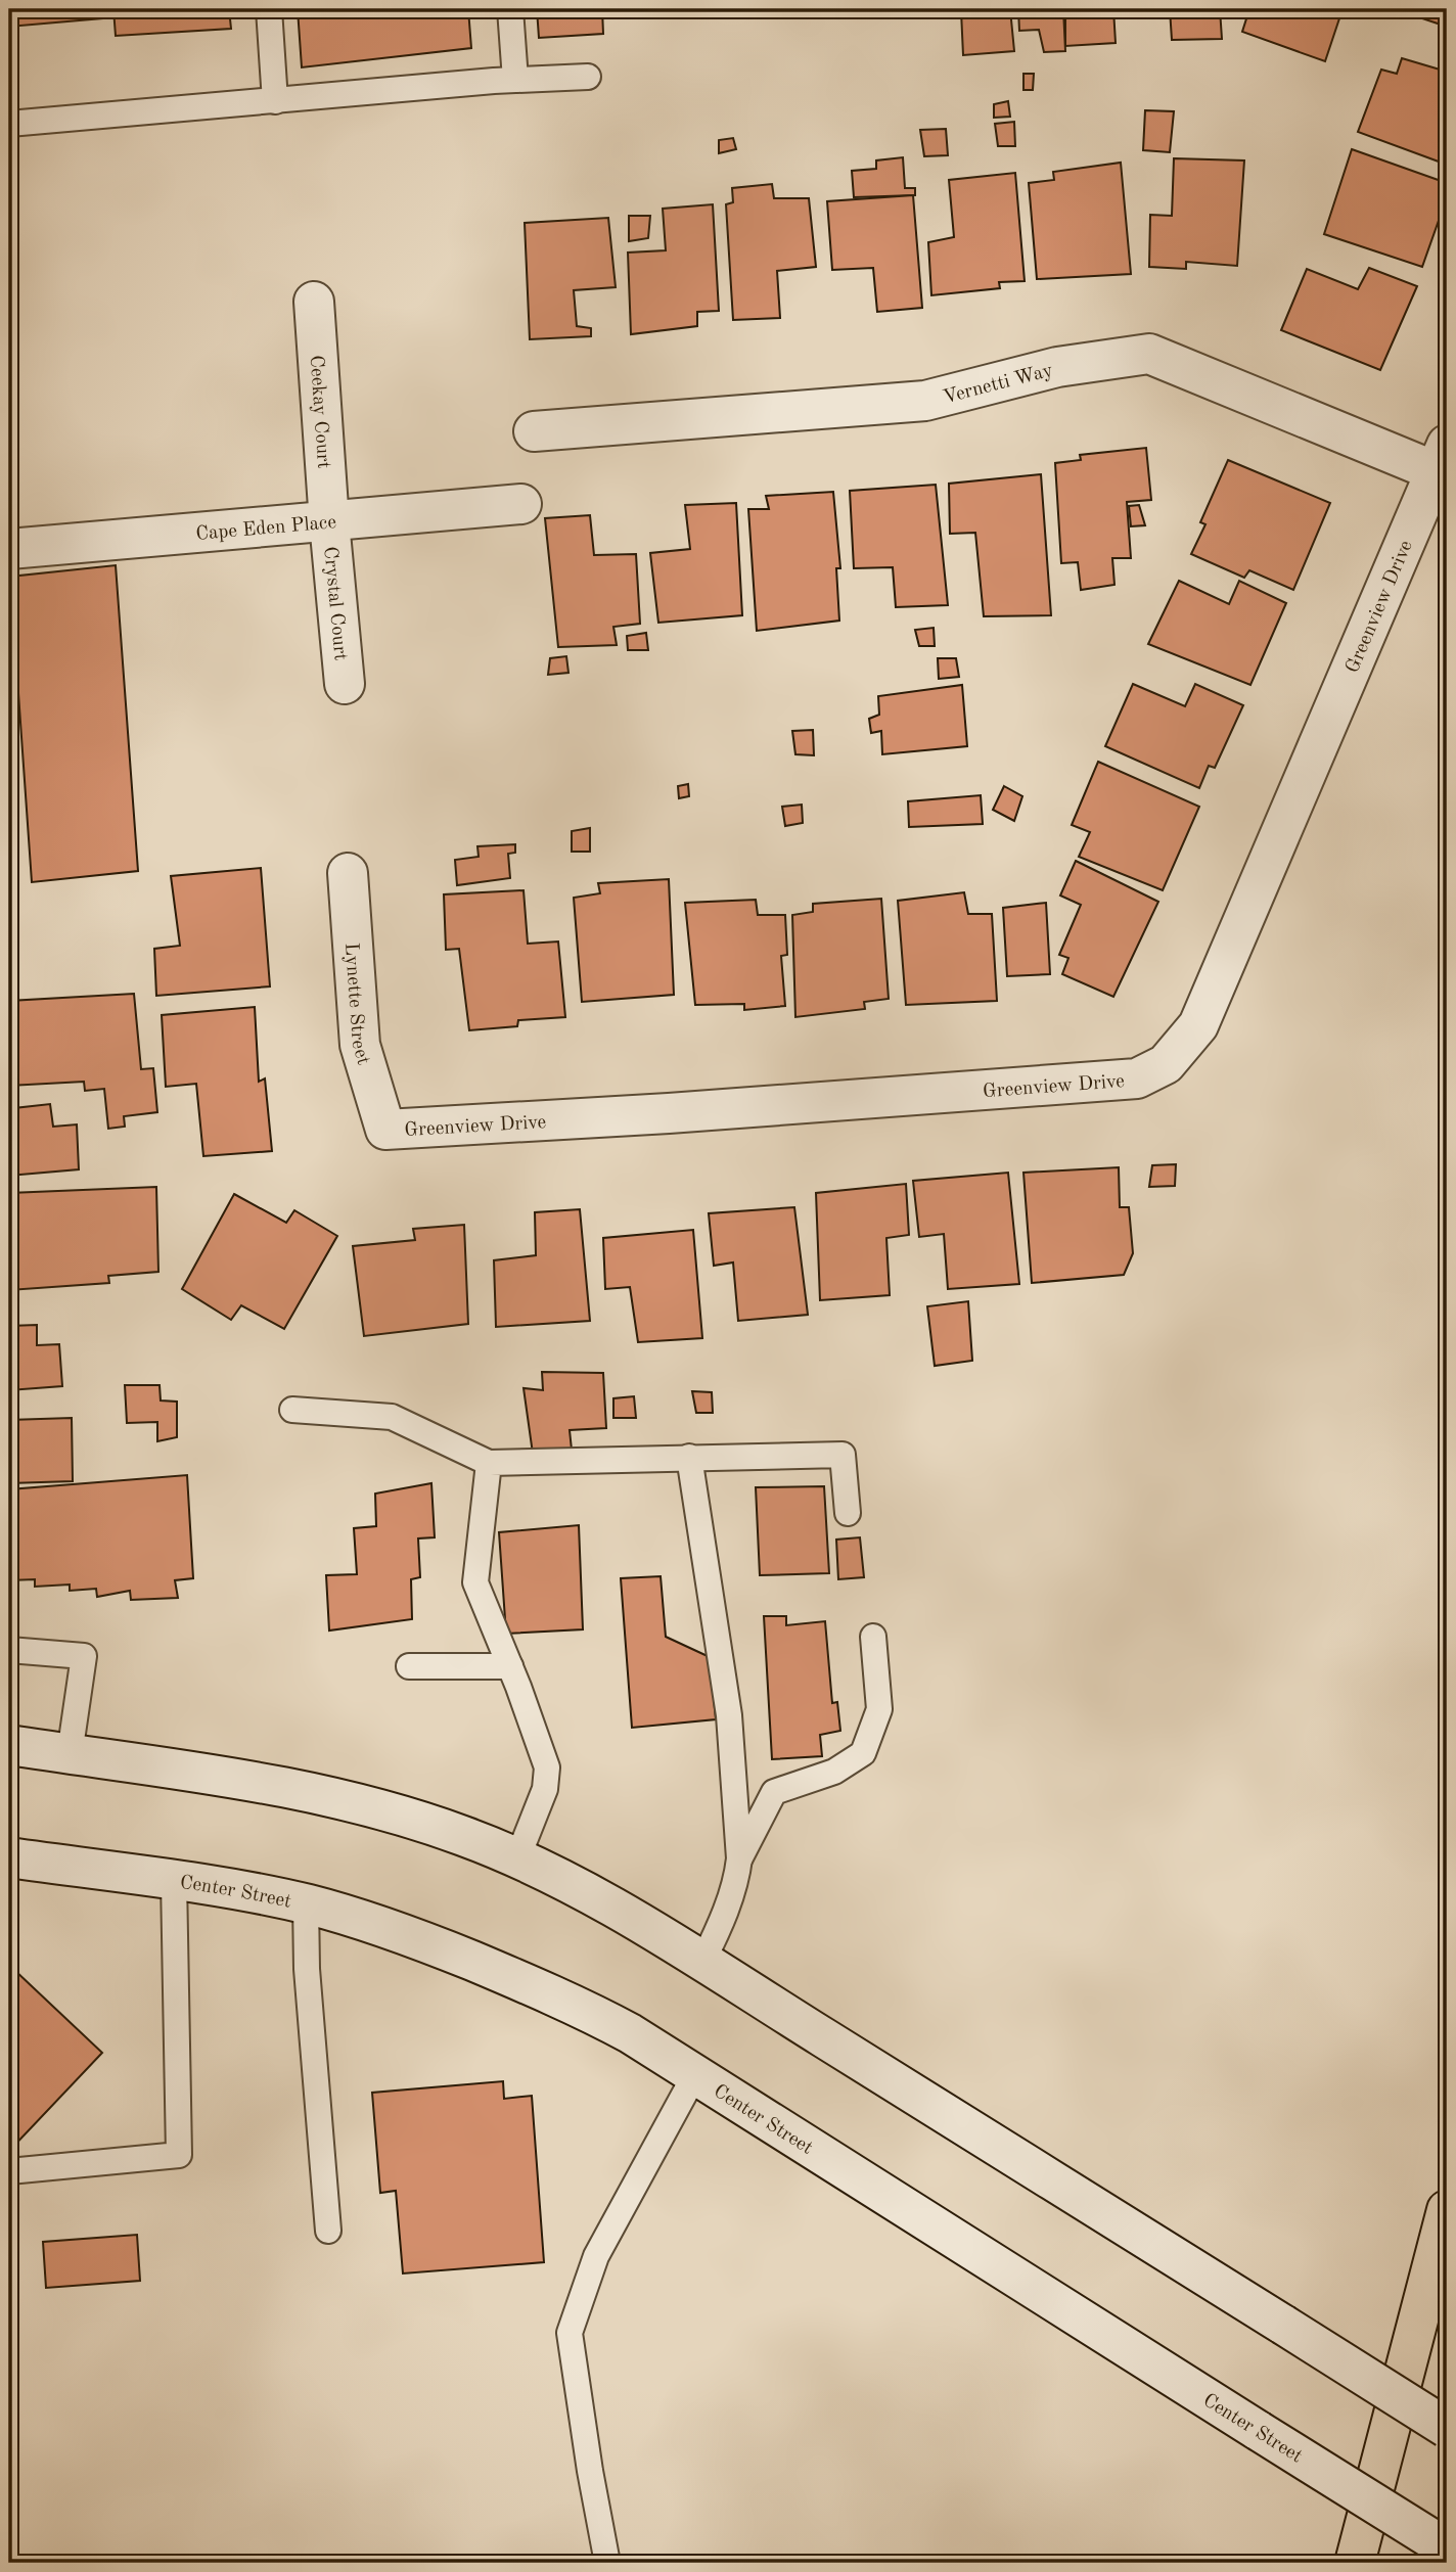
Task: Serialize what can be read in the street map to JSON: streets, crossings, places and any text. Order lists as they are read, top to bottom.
{
  "streets": {
    "street": [
      "Vernetti Way",
      "Ceekay Court",
      "Cape Eden Place",
      "Crystal Court",
      "Greenview Drive",
      "Lynette Street",
      "Center Street"
    ]
  },
  "crossings": [
    ["Vernetti Way", "Greenview Drive"],
    ["Ceekay Court", "Cape Eden Place"],
    ["Ceekay Court", "Crystal Court"],
    ["Cape Eden Place", "Crystal Court"],
    ["Greenview Drive", "Lynette Street"]
  ]
}
